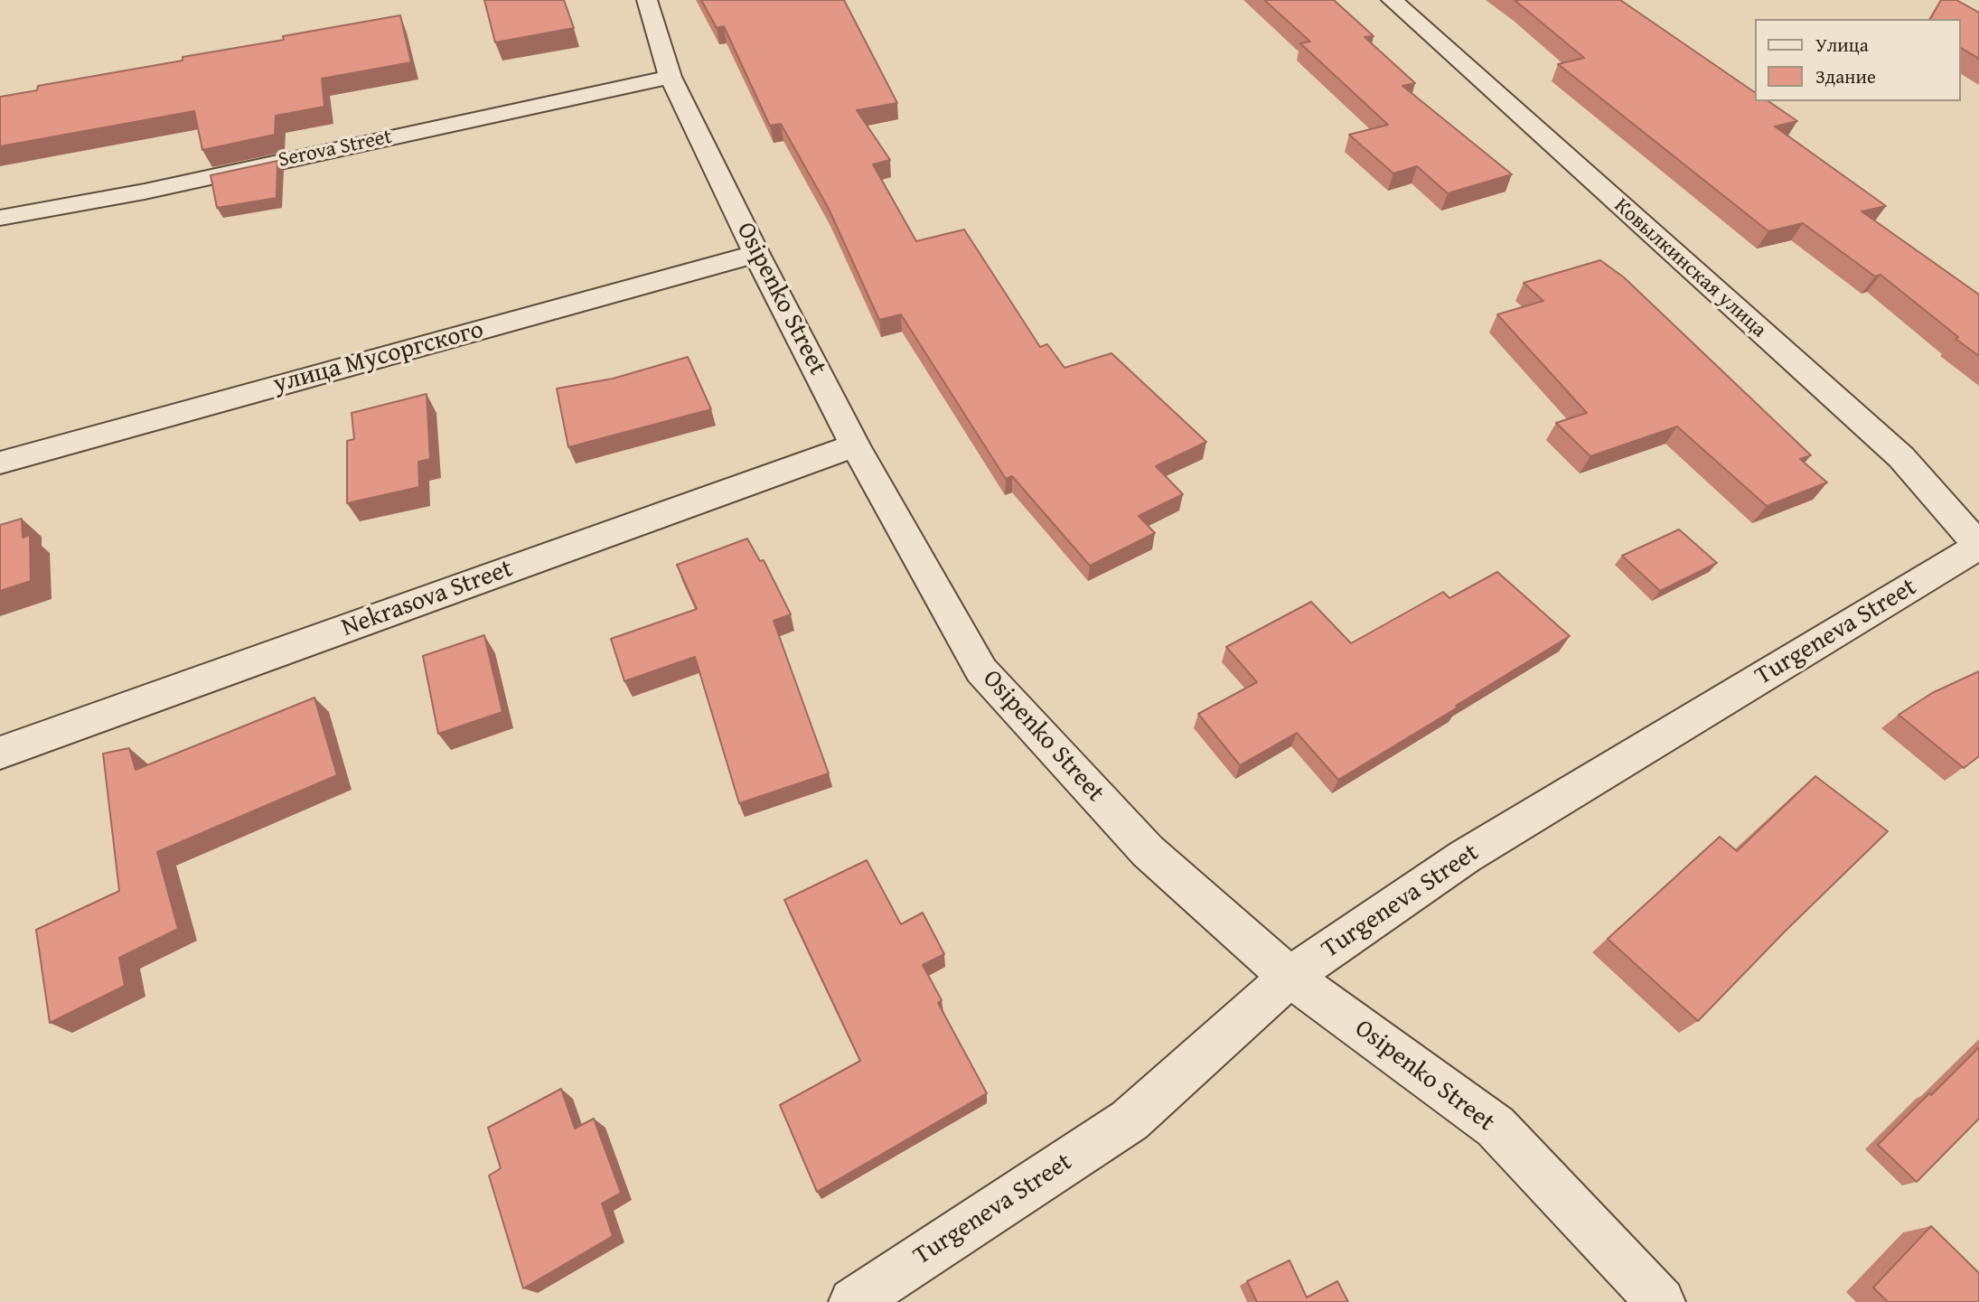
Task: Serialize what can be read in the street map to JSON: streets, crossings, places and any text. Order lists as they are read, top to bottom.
{
  "streets": {
    "street": [
      "Serova Street",
      "Ковылкинская улица",
      "Osipenko Street",
      "улица Мусоргского",
      "Nekrasova Street",
      "Turgeneva Street"
    ]
  },
  "crossings": [
    ["Serova Street", "Osipenko Street"],
    ["Ковылкинская улица", "Turgeneva Street"],
    ["Osipenko Street", "улица Мусоргского"],
    ["Osipenko Street", "Nekrasova Street"],
    ["Osipenko Street", "Turgeneva Street"]
  ],
  "legend": ["Улица", "Здание"]
}
